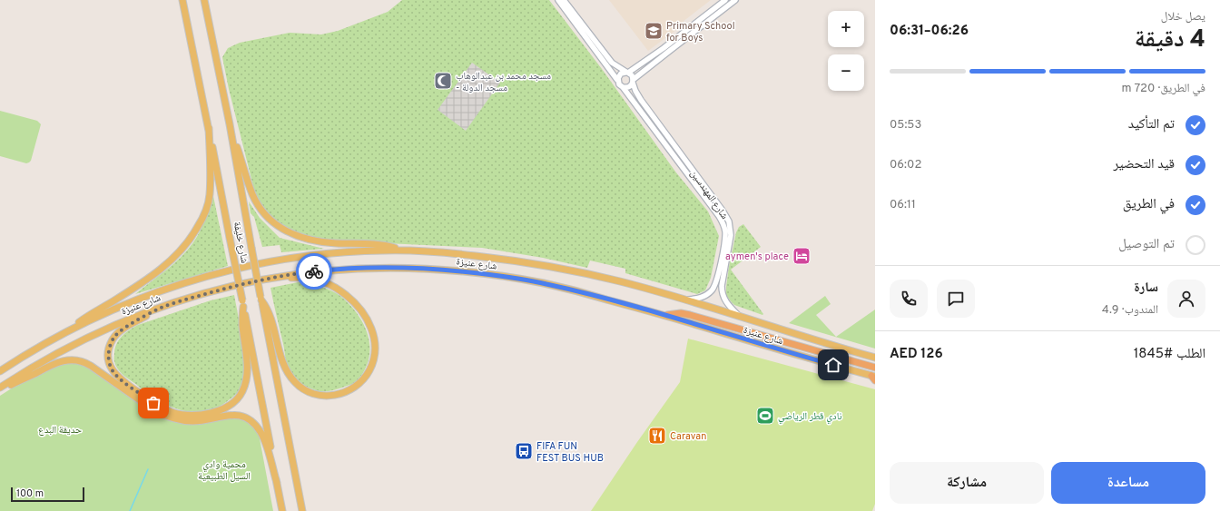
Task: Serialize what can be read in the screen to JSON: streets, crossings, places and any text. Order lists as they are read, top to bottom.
{
  "streets": {
    "main road": ["شارع خليفة", "شارع عنيزة"],
    "street": ["شارع المهندسين"]
  },
  "crossings": [
    ["شارع المهندسين", "شارع عنيزة"]
  ],
  "parks": ["حديقة البدع", "محمية وادي السيل الطبيعية"],
  "places": {
    "school or university": ["Primary School for Boys"],
    "mosque": ["مسجد محمد بن عبدالوهاب - مسجد الدولة"],
    "hotel": ["aymen's place"],
    "sports": ["نادي قطر الرياضي"],
    "restaurant": ["Caravan"],
    "bus stop": ["FIFA FUN FEST BUS HUB"]
  },
  "scale_bar": "100 m",
  "page": {
    "heading": ["4 دقيقة", "يصل خلال", "06:26–06:31"],
    "panel": [
      "سارة",
      "المندوب · 4.9",
      "الطلب #1845",
      "AED 126"
    ],
    "map_buttons": ["+", "−"],
    "bar": "في الطريق · 720 m",
    "list": [
      ["تم التأكيد", "05:53"],
      ["قيد التحضير", "06:02"],
      ["في الطريق", "06:11"],
      "تم التوصيل"
    ],
    "buttons": ["مساعدة", "مشاركة"],
    "scale": "100 m"
  }
}
